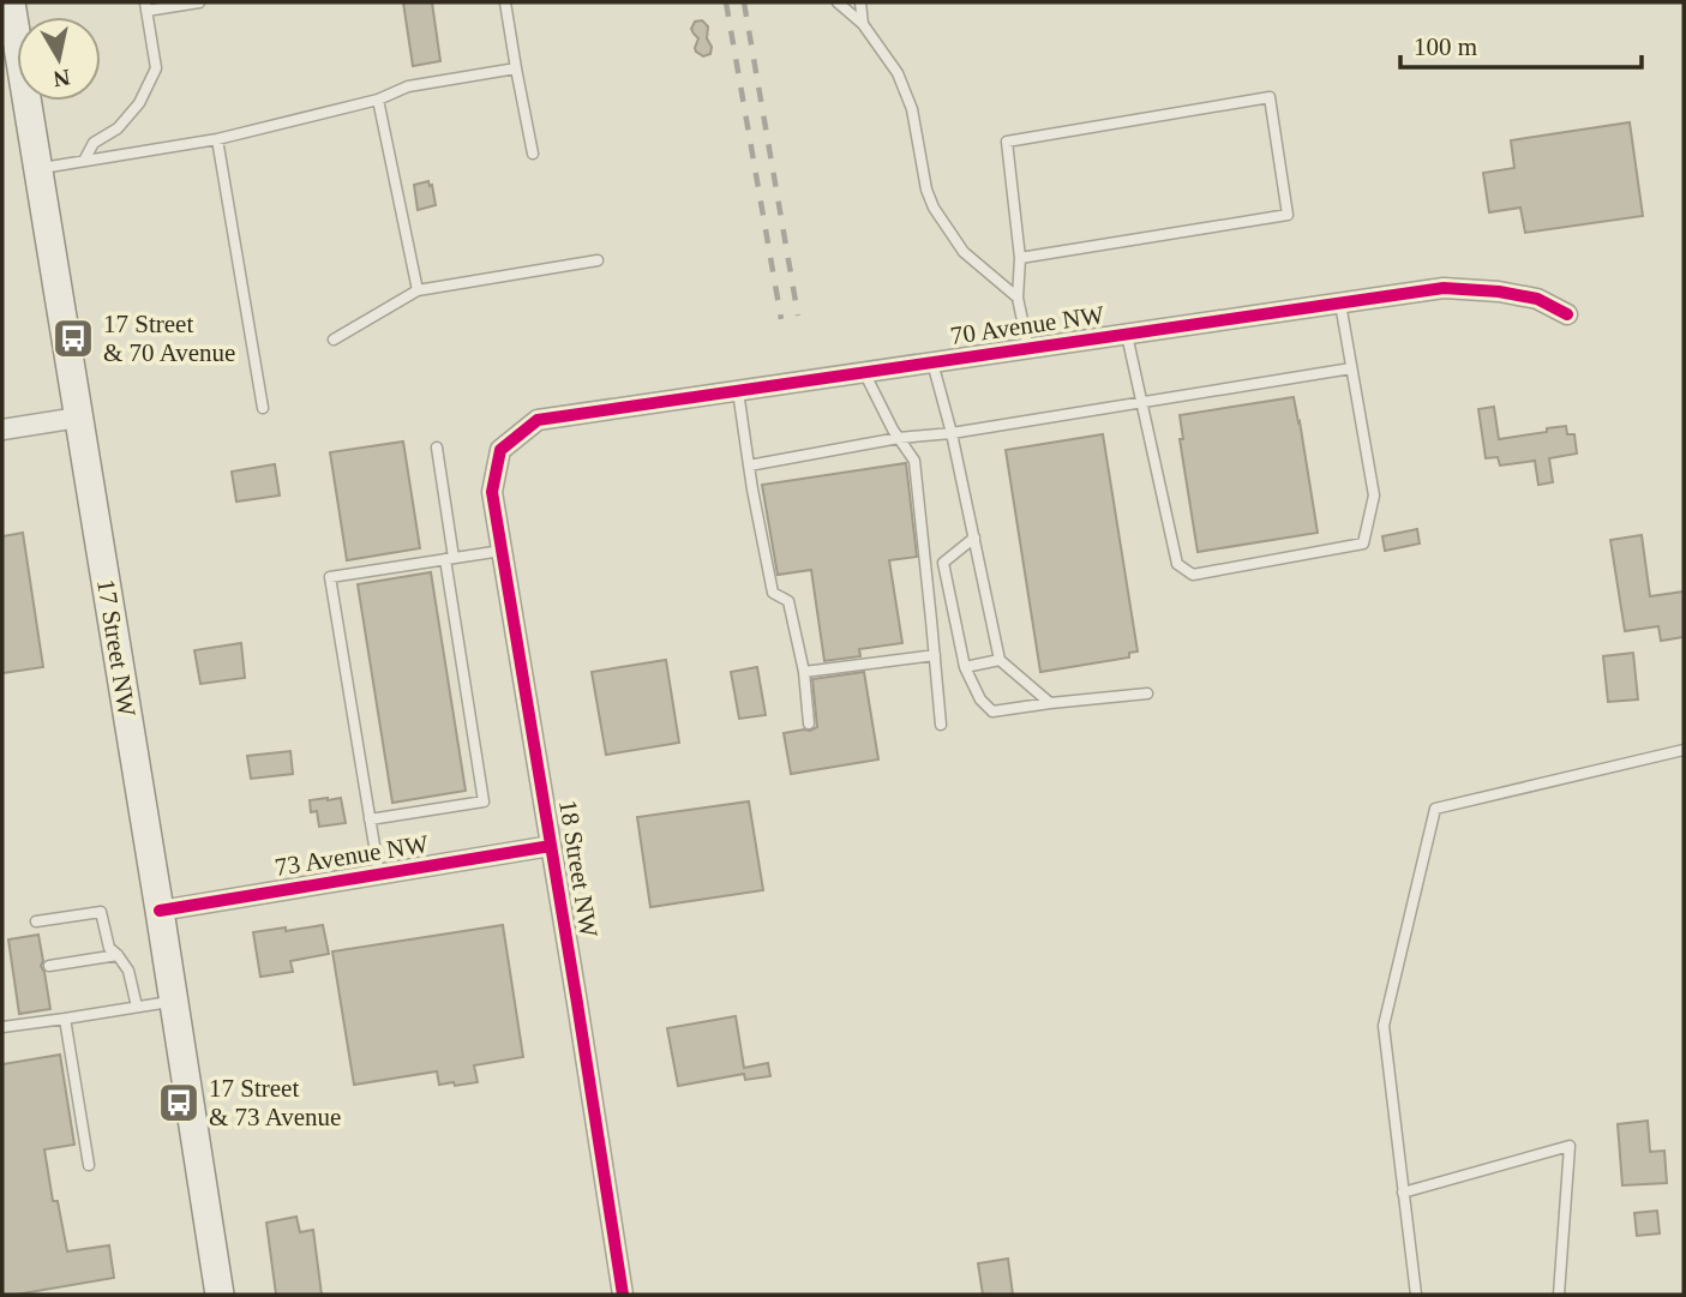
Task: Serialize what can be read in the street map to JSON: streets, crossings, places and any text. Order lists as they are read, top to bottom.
{
  "streets": {
    "main road": ["17 Street NW"],
    "street": ["70 Avenue NW", "73 Avenue NW", "18 Street NW"]
  },
  "crossings": [
    ["70 Avenue NW", "18 Street NW"],
    ["17 Street NW", "73 Avenue NW"],
    ["73 Avenue NW", "18 Street NW"]
  ],
  "places": {
    "bus stop": ["17 Street & 70 Avenue", "17 Street & 73 Avenue"]
  },
  "scale_bar": "100 m",
  "north": "bottom"
}
